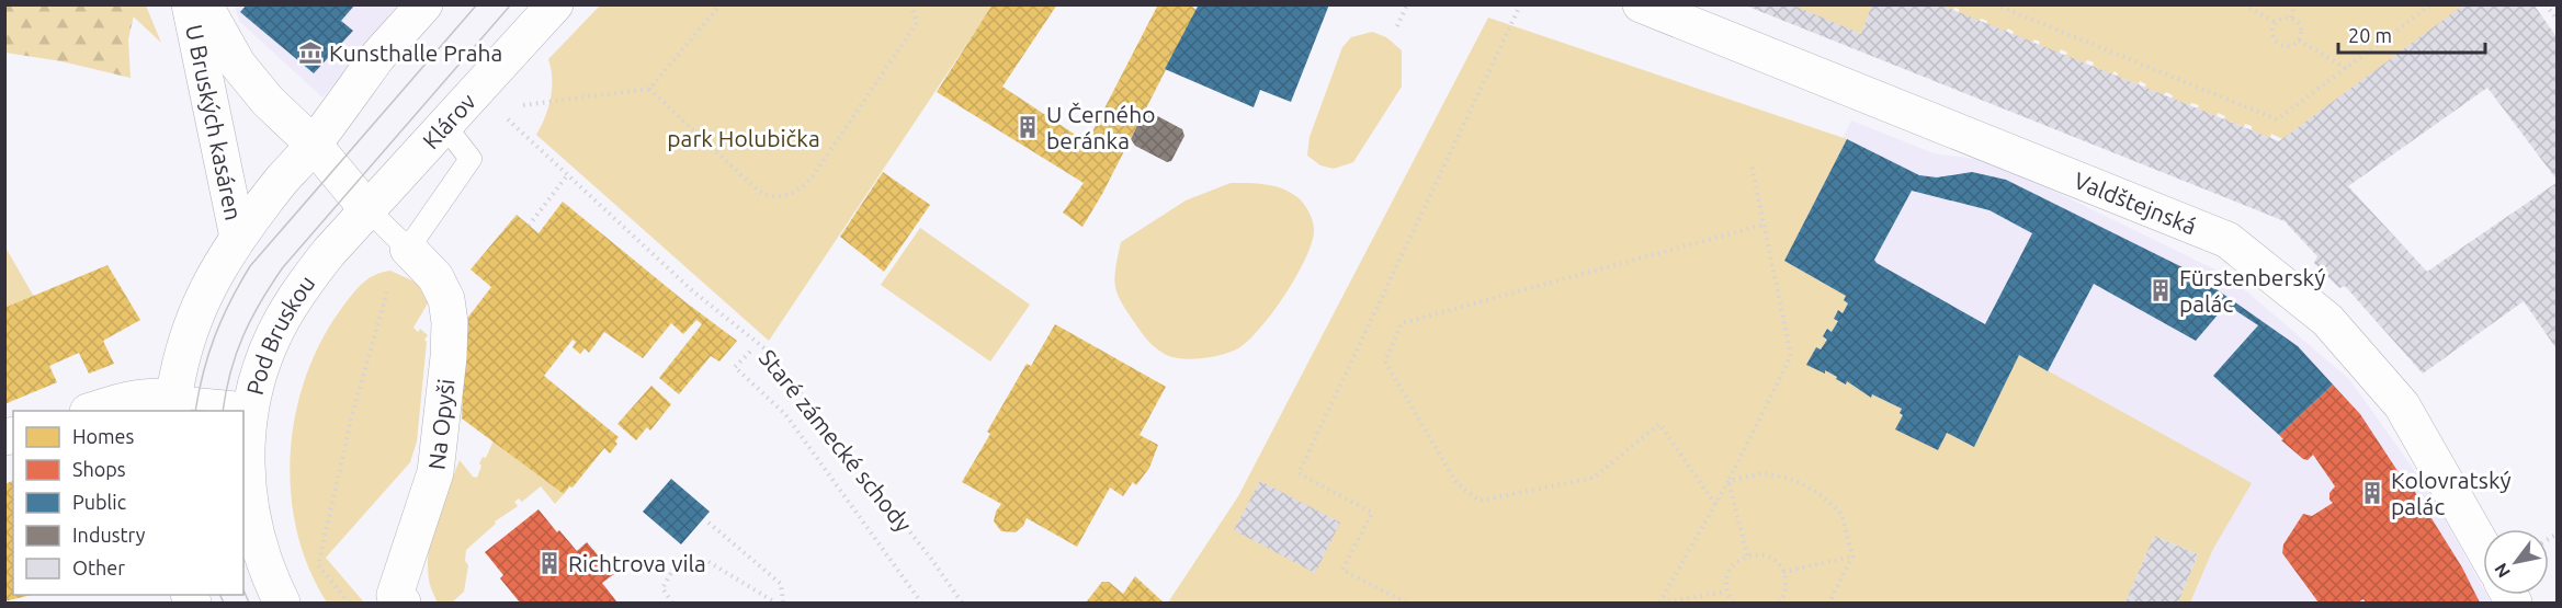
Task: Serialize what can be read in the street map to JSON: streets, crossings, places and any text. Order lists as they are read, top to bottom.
{
  "streets": {
    "main road": [
      "U Bruských kasáren",
      "Klárov",
      "Valdštejnská",
      "Pod Bruskou",
      "Na Opyši"
    ],
    "path": ["Staré zámecké schody"]
  },
  "crossings": [
    ["Klárov", "Pod Bruskou"],
    ["Klárov", "Na Opyši"],
    ["Pod Bruskou", "Na Opyši"]
  ],
  "parks": ["park Holubička"],
  "places": {
    "museum": ["Kunsthalle Praha"],
    "building": [
      "U Černého beránka",
      "Fürstenberský palác",
      "Kolovratský palác",
      "Richtrova vila"
    ]
  },
  "legend": [
    "Homes",
    "Shops",
    "Public",
    "Industry",
    "Other"
  ],
  "scale_bar": "20 m",
  "north": "bottom left"
}
